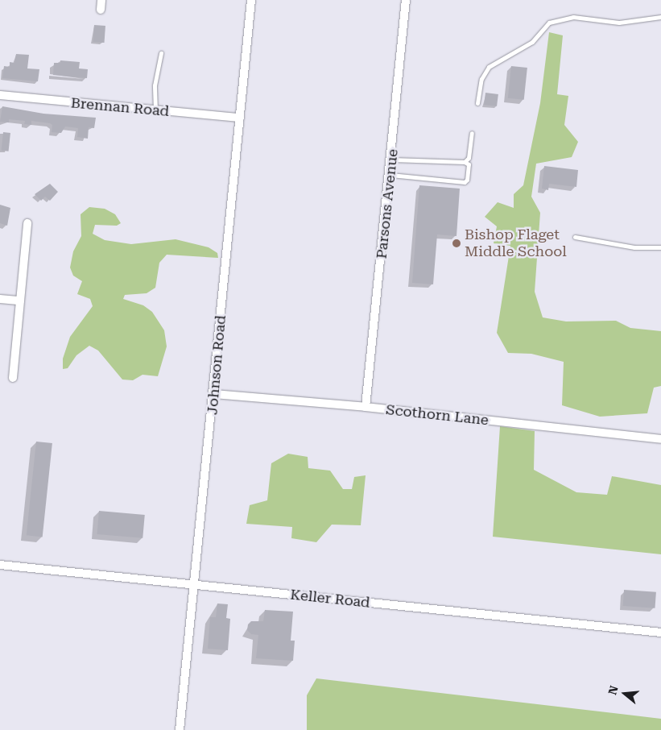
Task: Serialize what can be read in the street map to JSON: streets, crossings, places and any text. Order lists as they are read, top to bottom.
{
  "streets": {
    "street": [
      "Brennan Road",
      "Parsons Avenue",
      "Johnson Road",
      "Scothorn Lane",
      "Keller Road"
    ]
  },
  "crossings": [
    ["Brennan Road", "Johnson Road"],
    ["Parsons Avenue", "Scothorn Lane"],
    ["Johnson Road", "Scothorn Lane"],
    ["Johnson Road", "Keller Road"]
  ],
  "places": ["Bishop Flaget Middle School"],
  "north": "left"
}
